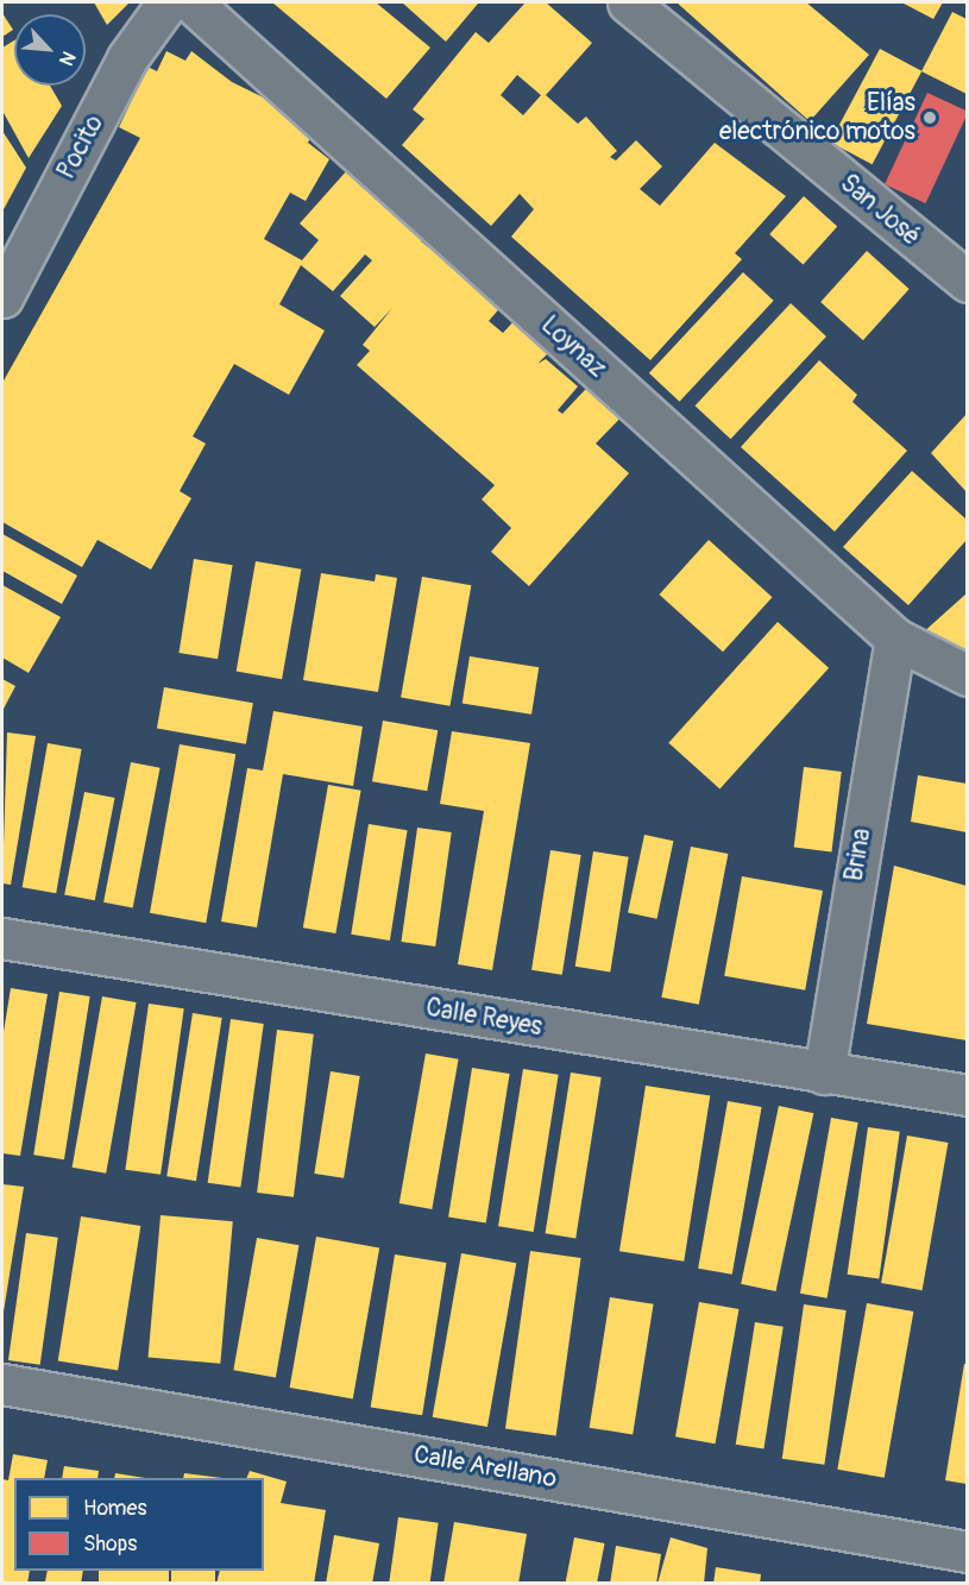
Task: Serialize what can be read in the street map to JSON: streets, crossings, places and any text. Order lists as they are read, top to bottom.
{
  "streets": {
    "street": [
      "Pocito",
      "San José",
      "Loynaz",
      "Brina",
      "Calle Reyes",
      "Calle Arellano"
    ]
  },
  "crossings": [
    ["Loynaz", "Brina"],
    ["Brina", "Calle Reyes"]
  ],
  "places": ["Elías electrónico motos"],
  "legend": ["Homes", "Shops"],
  "north": "bottom right"
}
